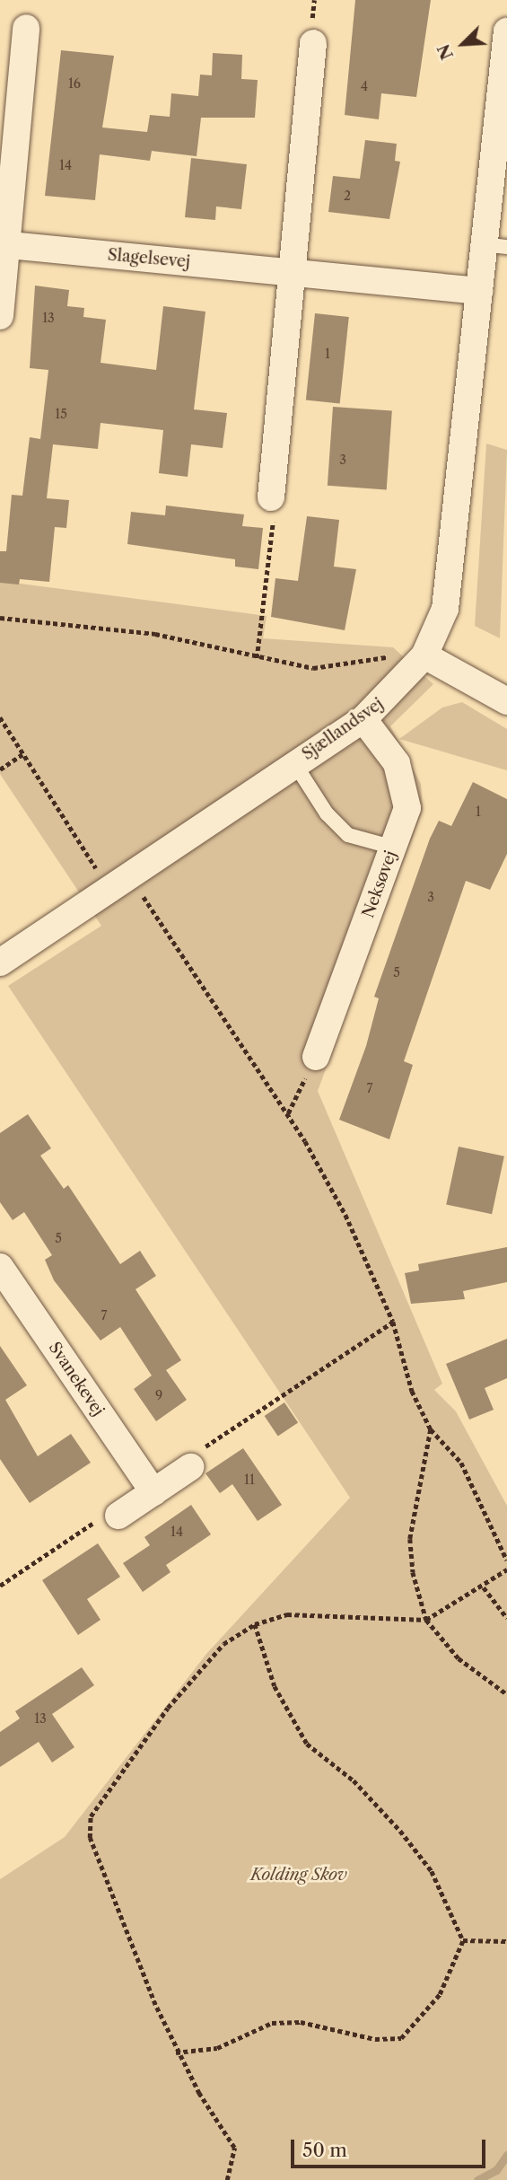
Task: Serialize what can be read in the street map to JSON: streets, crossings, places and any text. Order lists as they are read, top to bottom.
{
  "streets": {
    "street": [
      "Slagelsevej",
      "Sjællandsvej",
      "Neksøvej",
      "Svanekevej"
    ]
  },
  "crossings": [
    ["Slagelsevej", "Sjællandsvej"],
    ["Sjællandsvej", "Neksøvej"]
  ],
  "parks": ["Kolding Skov"],
  "house_numbers": [
    "16",
    "4",
    "14",
    "2",
    "13",
    "1",
    "15",
    "3",
    "1",
    "3",
    "5",
    "7",
    "5",
    "7",
    "9",
    "11",
    "14",
    "13"
  ],
  "scale_bar": "50 m",
  "north": "bottom left"
}
